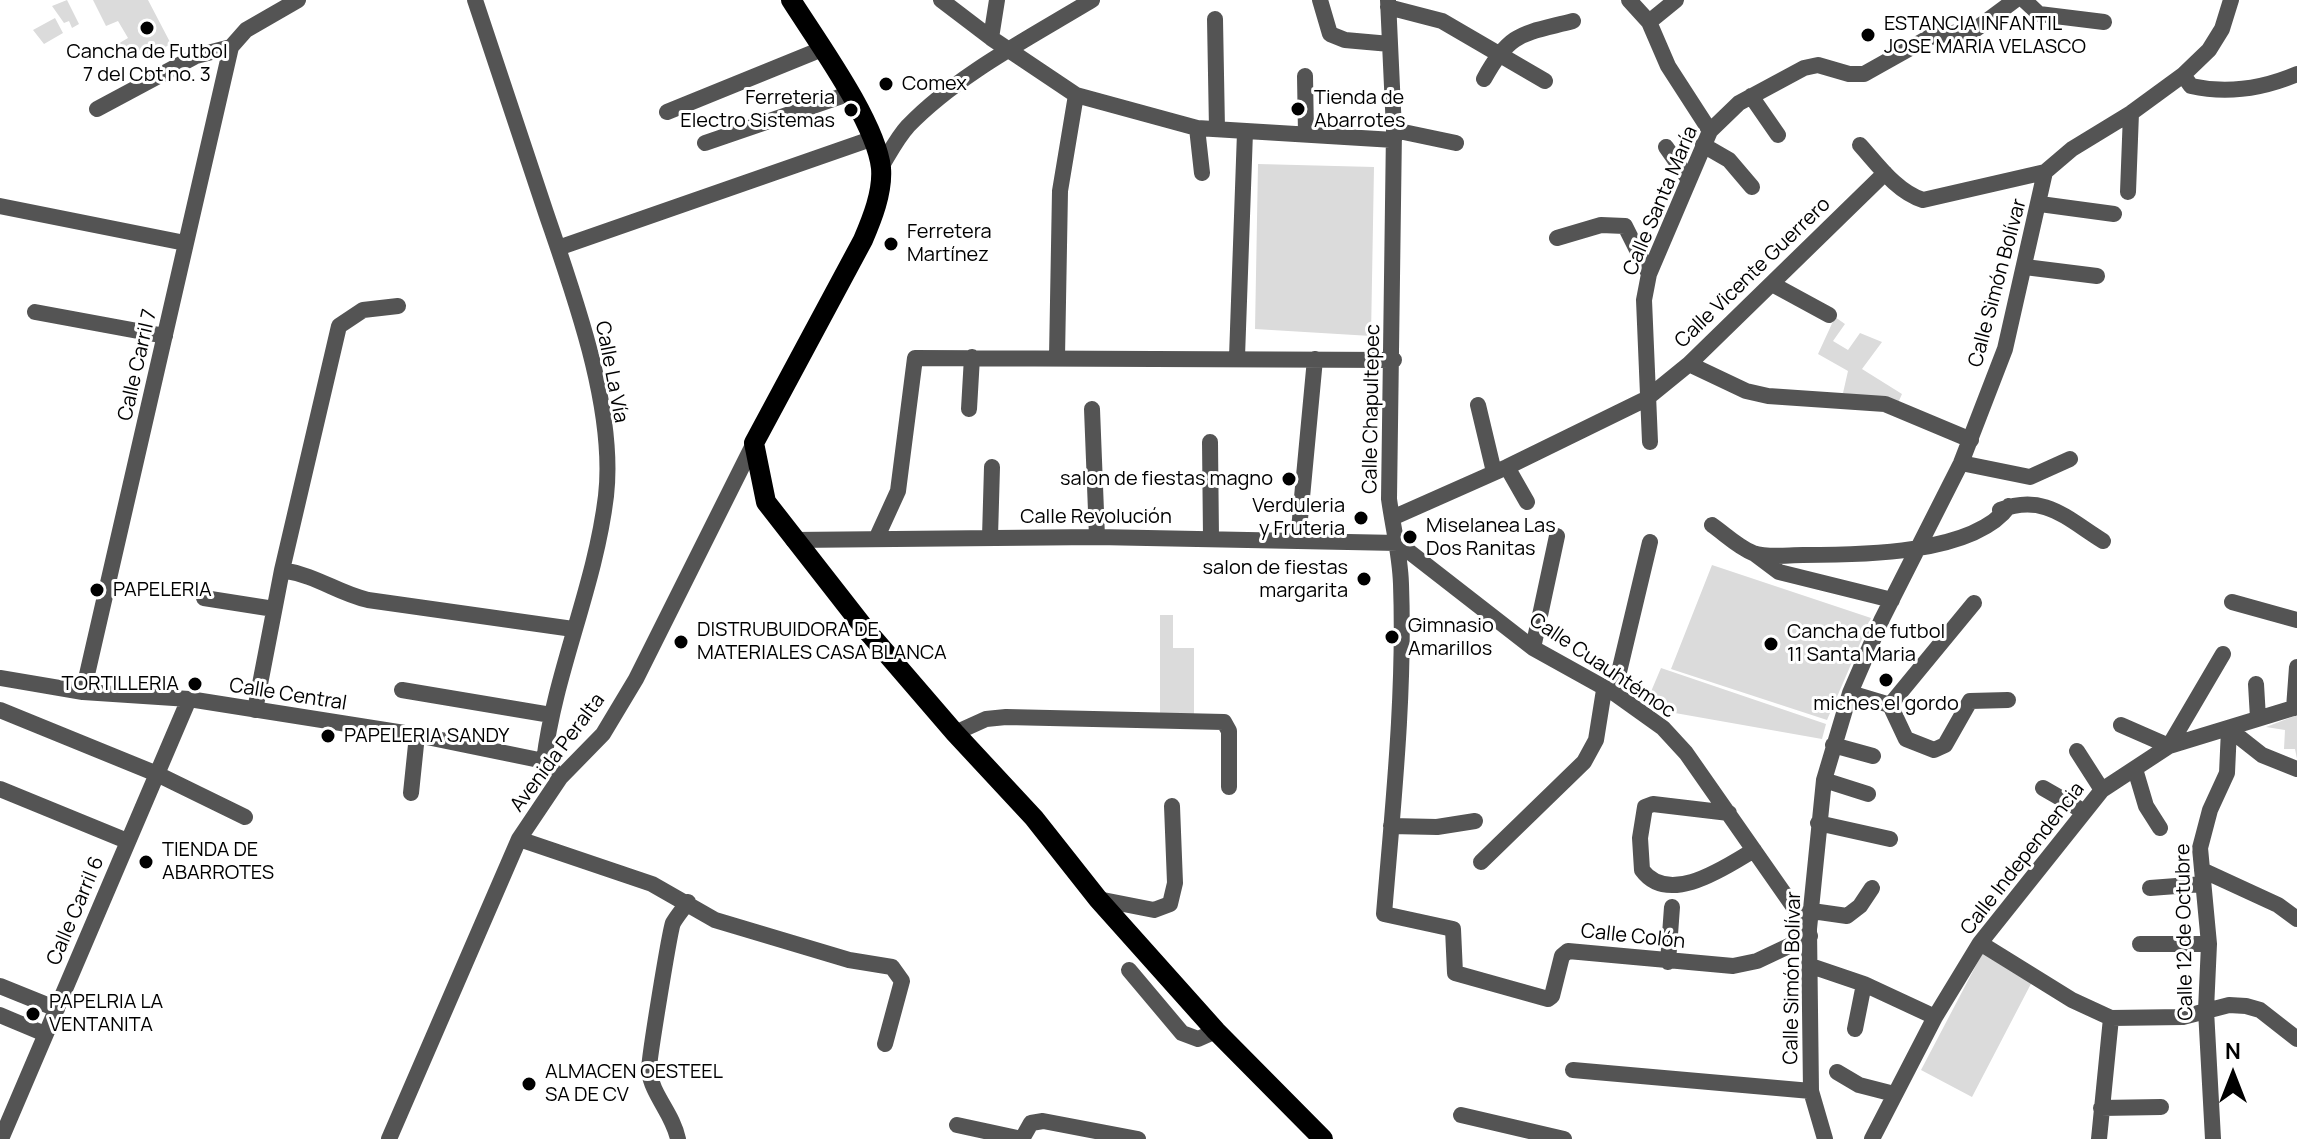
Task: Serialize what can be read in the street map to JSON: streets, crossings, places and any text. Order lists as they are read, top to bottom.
{
  "streets": {
    "street": [
      "Calle Santa María",
      "Calle Vicente Guerrero",
      "Calle Simón Bolívar",
      "Calle Carril 7",
      "Calle La Vía",
      "Calle Chapultepec",
      "Calle Revolución",
      "Calle Cuauhtémoc",
      "Calle Central",
      "Avenida Peralta",
      "Calle Independencia",
      "Calle Carril 6",
      "Calle 12 de Octubre",
      "Calle Colón"
    ]
  },
  "crossings": [
    ["Calle Santa María", "Calle Vicente Guerrero"],
    ["Calle Vicente Guerrero", "Calle Simón Bolívar"],
    ["Calle Simón Bolívar", "Calle Cuauhtémoc"],
    ["Calle Simón Bolívar", "Calle Colón"],
    ["Calle Carril 7", "Calle Central"],
    ["Calle La Vía", "Calle Central"],
    ["Calle Chapultepec", "Calle Revolución"],
    ["Calle Chapultepec", "Calle Cuauhtémoc"],
    ["Calle Chapultepec", "Calle Colón"],
    ["Calle Revolución", "Calle Cuauhtémoc"],
    ["Calle Cuauhtémoc", "Calle Colón"],
    ["Calle Central", "Calle Carril 6"],
    ["Calle Independencia", "Calle 12 de Octubre"]
  ],
  "places": [
    "Cancha de Futbol 7 del Cbt no. 3",
    "ESTANCIA INFANTIL JOSE MARIA VELASCO",
    "Comex",
    "Tienda de Abarrotes",
    "Ferreteria Electro Sistemas",
    "Ferretera Martínez",
    "salon de fiestas magno",
    "Verduleria y Fruteria",
    "Miselanea Las Dos Ranitas",
    "salon de fiestas margarita",
    "PAPELERIA",
    "Gimnasio Amarillos",
    "DISTRUBUIDORA DE MATERIALES CASA BLANCA",
    "Cancha de futbol 11 Santa Maria",
    "miches el gordo",
    "TORTILLERIA",
    "PAPELERIA SANDY",
    "TIENDA DE ABARROTES",
    "PAPELRIA LA VENTANITA",
    "ALMACEN OESTEEL SA DE CV"
  ],
  "north": "top"
}
